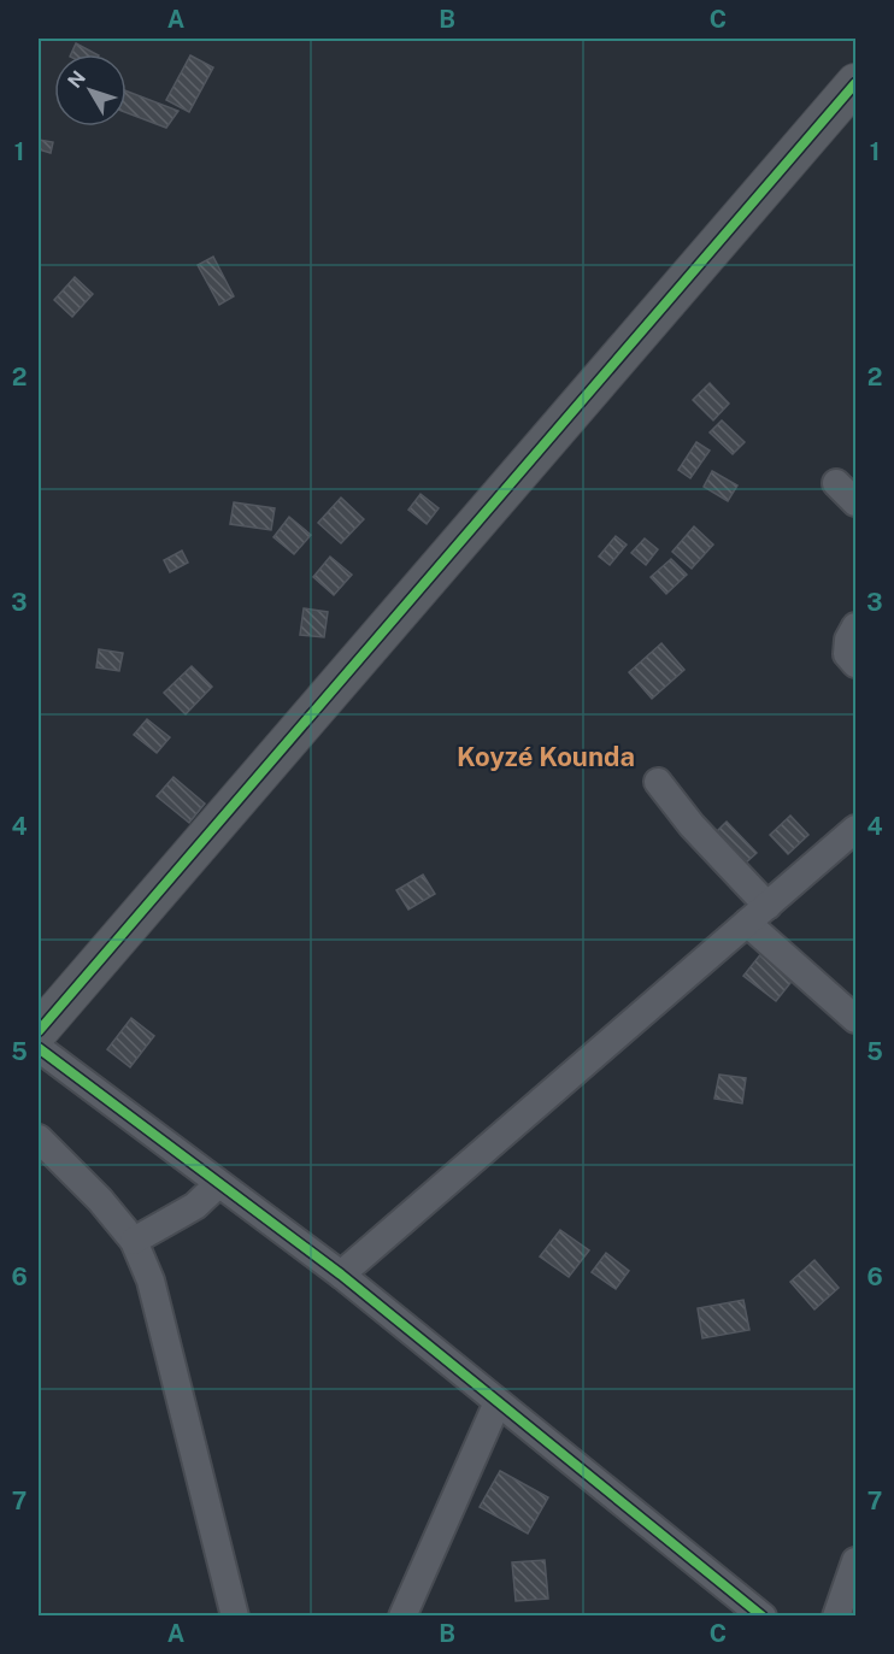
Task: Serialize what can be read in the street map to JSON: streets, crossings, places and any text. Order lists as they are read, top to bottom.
{
  "districts": ["Koyzé Kounda"],
  "north": "top left",
  "grid": {
    "columns": ["A", "B", "C"],
    "rows": [
      "1",
      "2",
      "3",
      "4",
      "5",
      "6",
      "7"
    ]
  }
}
